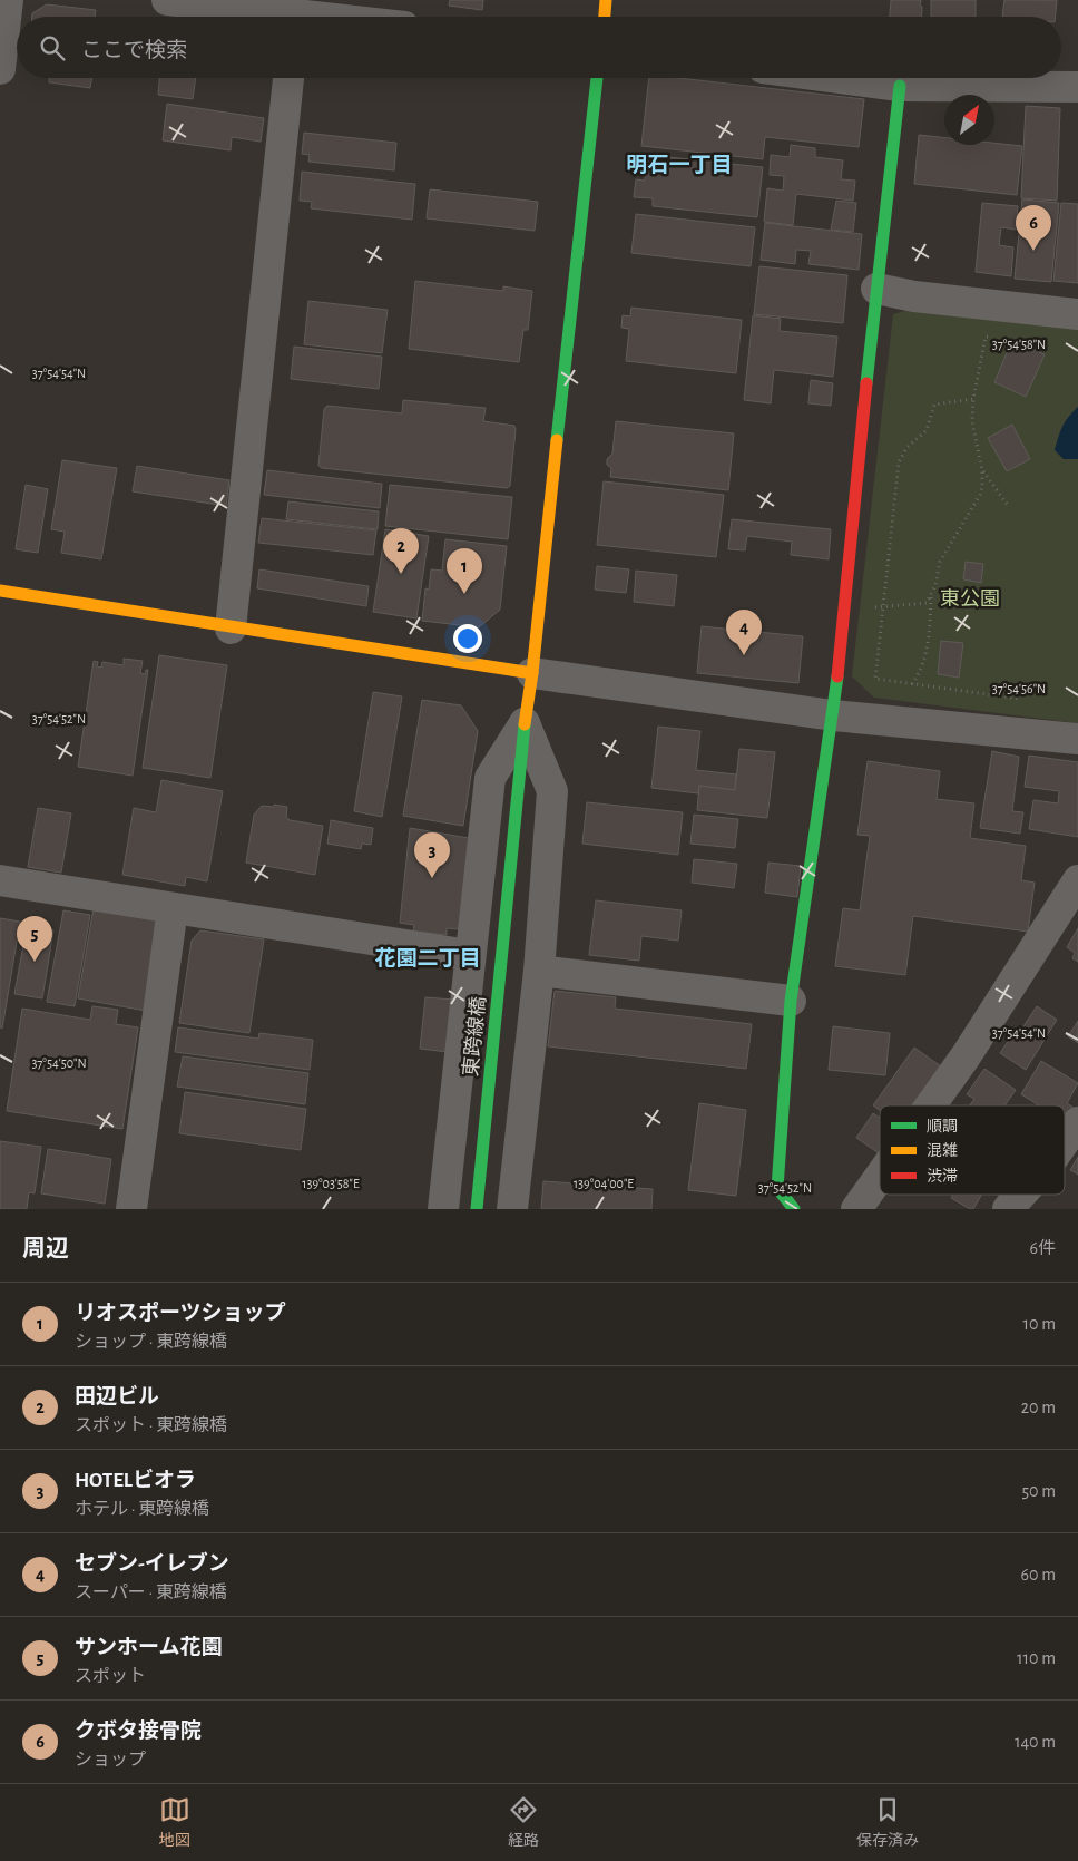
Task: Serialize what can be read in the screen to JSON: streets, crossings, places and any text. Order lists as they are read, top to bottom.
{
  "streets": {
    "street": ["東跨線橋"]
  },
  "districts": ["明石一丁目", "花園二丁目"],
  "parks": ["東公園"],
  "legend": ["順調", "混雑", "渋滞"],
  "north": "top right",
  "page": {
    "search": "ここで検索",
    "pins": [
      "6",
      "2",
      "1",
      "4",
      "3",
      "5"
    ],
    "heading": ["周辺", "6件"],
    "list": [
      {
        "mark": "1",
        "name": "リオスポーツショップ",
        "note": "ショップ · 東跨線橋",
        "value": "10 m"
      },
      {
        "mark": "2",
        "name": "田辺ビル",
        "note": "スポット · 東跨線橋",
        "value": "20 m"
      },
      {
        "mark": "3",
        "name": "HOTELビオラ",
        "note": "ホテル · 東跨線橋",
        "value": "50 m"
      },
      {
        "mark": "4",
        "name": "セブン-イレブン",
        "note": "スーパー · 東跨線橋",
        "value": "60 m"
      },
      {
        "mark": "5",
        "name": "サンホーム花園",
        "note": "スポット",
        "value": "110 m"
      },
      {
        "mark": "6",
        "name": "クボタ接骨院",
        "note": "ショップ",
        "value": "140 m"
      }
    ],
    "nav": ["地図", "経路", "保存済み"]
  },
  "coordinates": [
    "37°54'58\"N",
    "37°54'54\"N",
    "37°54'56\"N",
    "37°54'52\"N",
    "37°54'50\"N",
    "139°03'58\"E",
    "139°04'00\"E"
  ]
}
